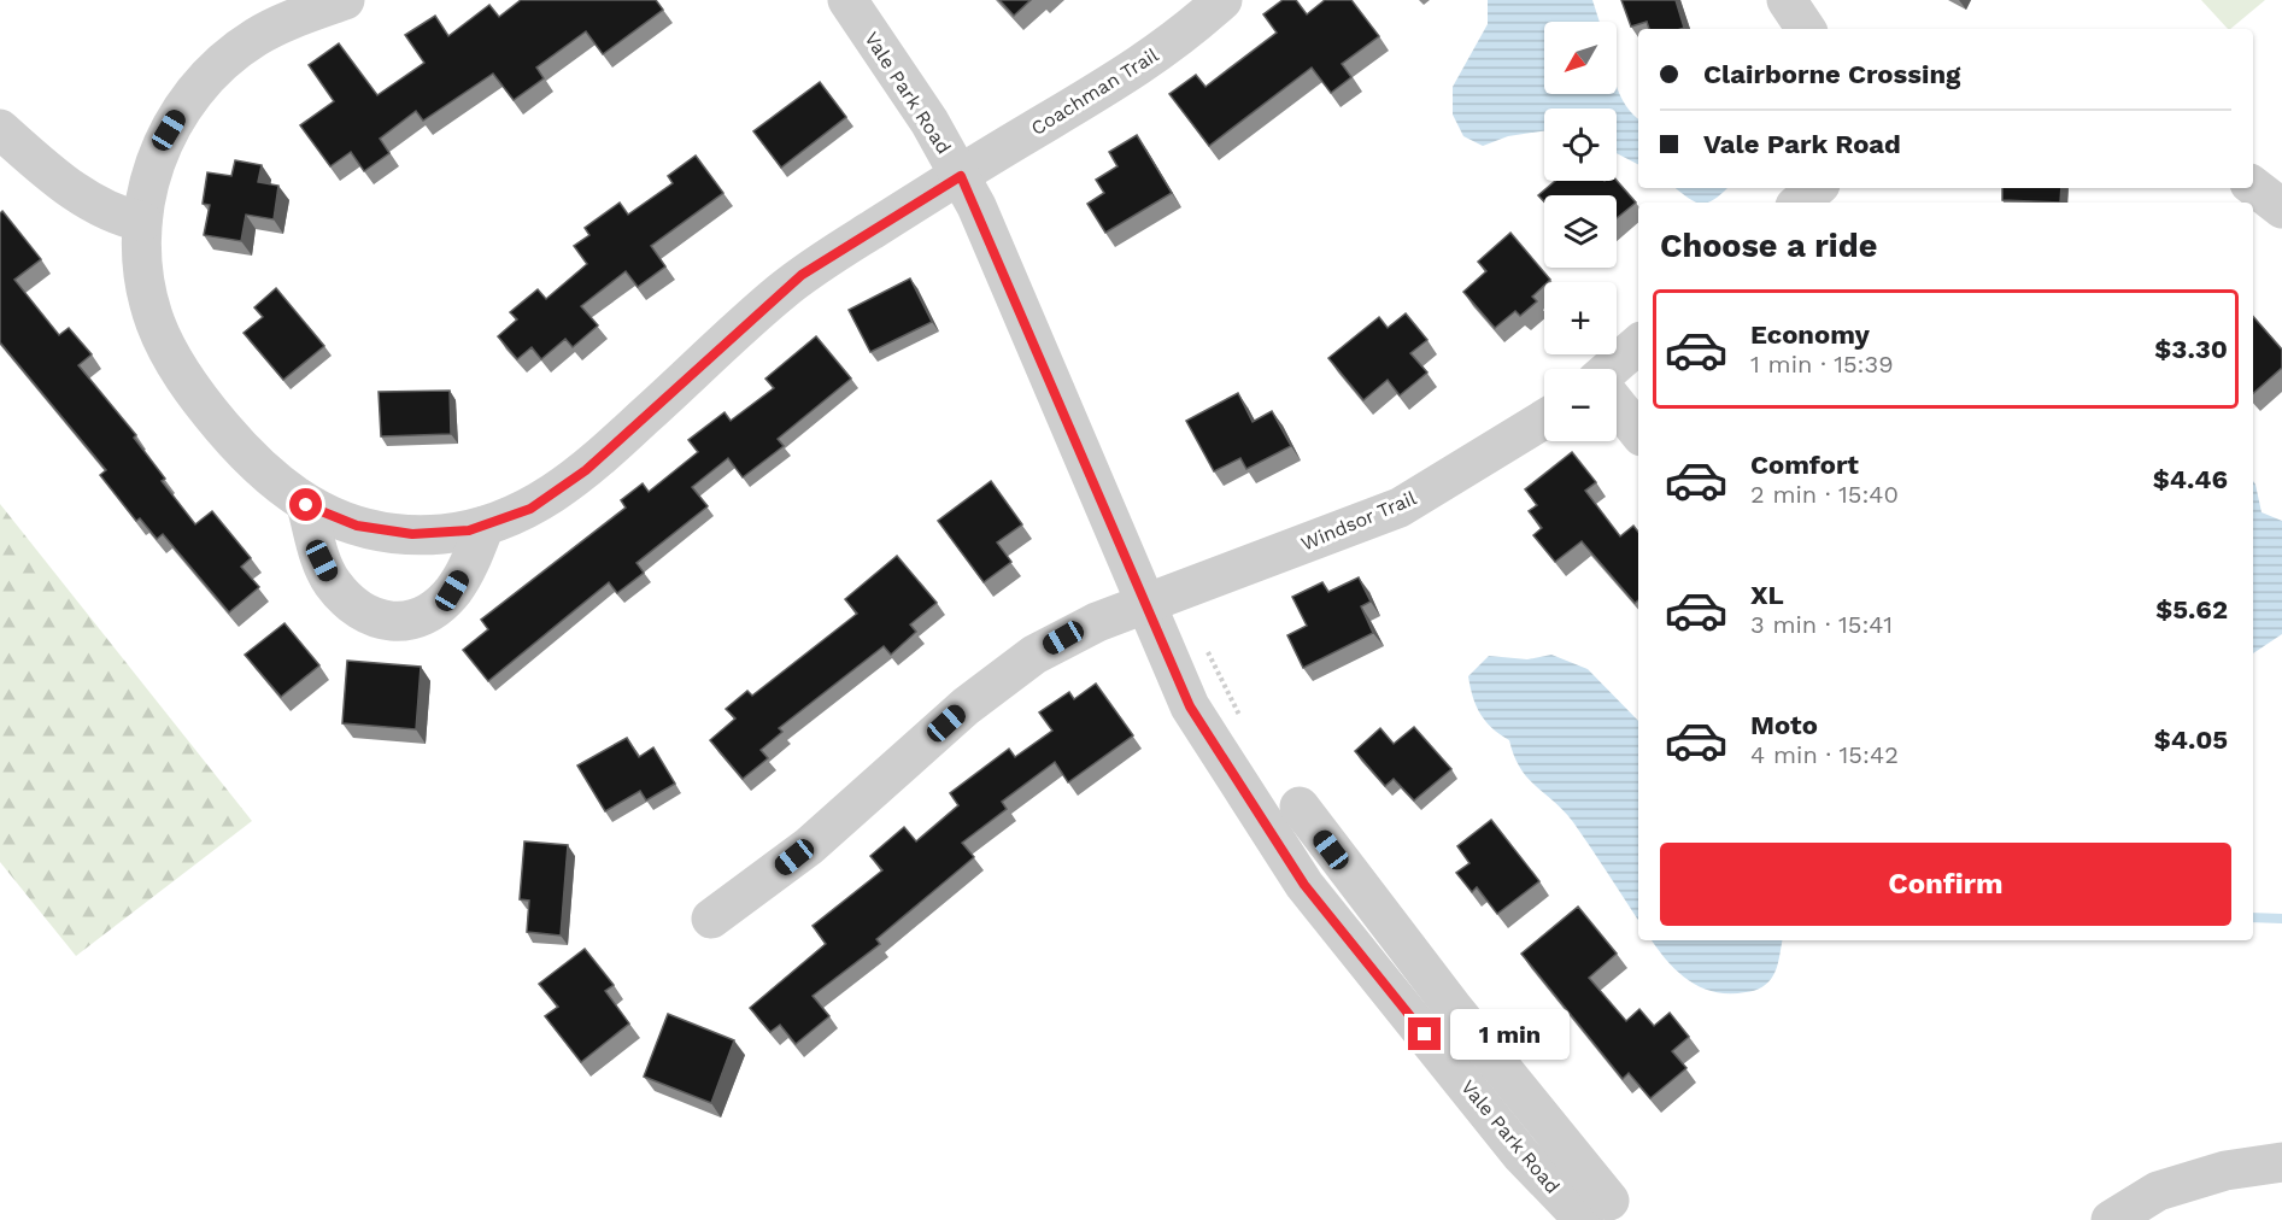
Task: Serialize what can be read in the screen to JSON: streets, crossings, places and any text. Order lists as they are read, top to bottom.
{
  "streets": {
    "street": ["Coachman Trail", "Vale Park Road", "Windsor Trail"]
  },
  "crossings": [
    ["Coachman Trail", "Vale Park Road"],
    ["Vale Park Road", "Windsor Trail"]
  ],
  "north": "bottom left",
  "page": {
    "map_buttons": ["+", "−"],
    "banner": ["Clairborne Crossing", "Vale Park Road"],
    "heading": "Choose a ride",
    "list": [
      {
        "name": "Economy",
        "note": "1 min · 15:39",
        "value": "$3.30"
      },
      {
        "name": "Comfort",
        "note": "2 min · 15:40",
        "value": "$4.46"
      },
      {
        "name": "XL",
        "note": "3 min · 15:41",
        "value": "$5.62"
      },
      {
        "name": "Moto",
        "note": "4 min · 15:42",
        "value": "$4.05"
      }
    ],
    "buttons": "Confirm",
    "bubble": "1 min"
  }
}
